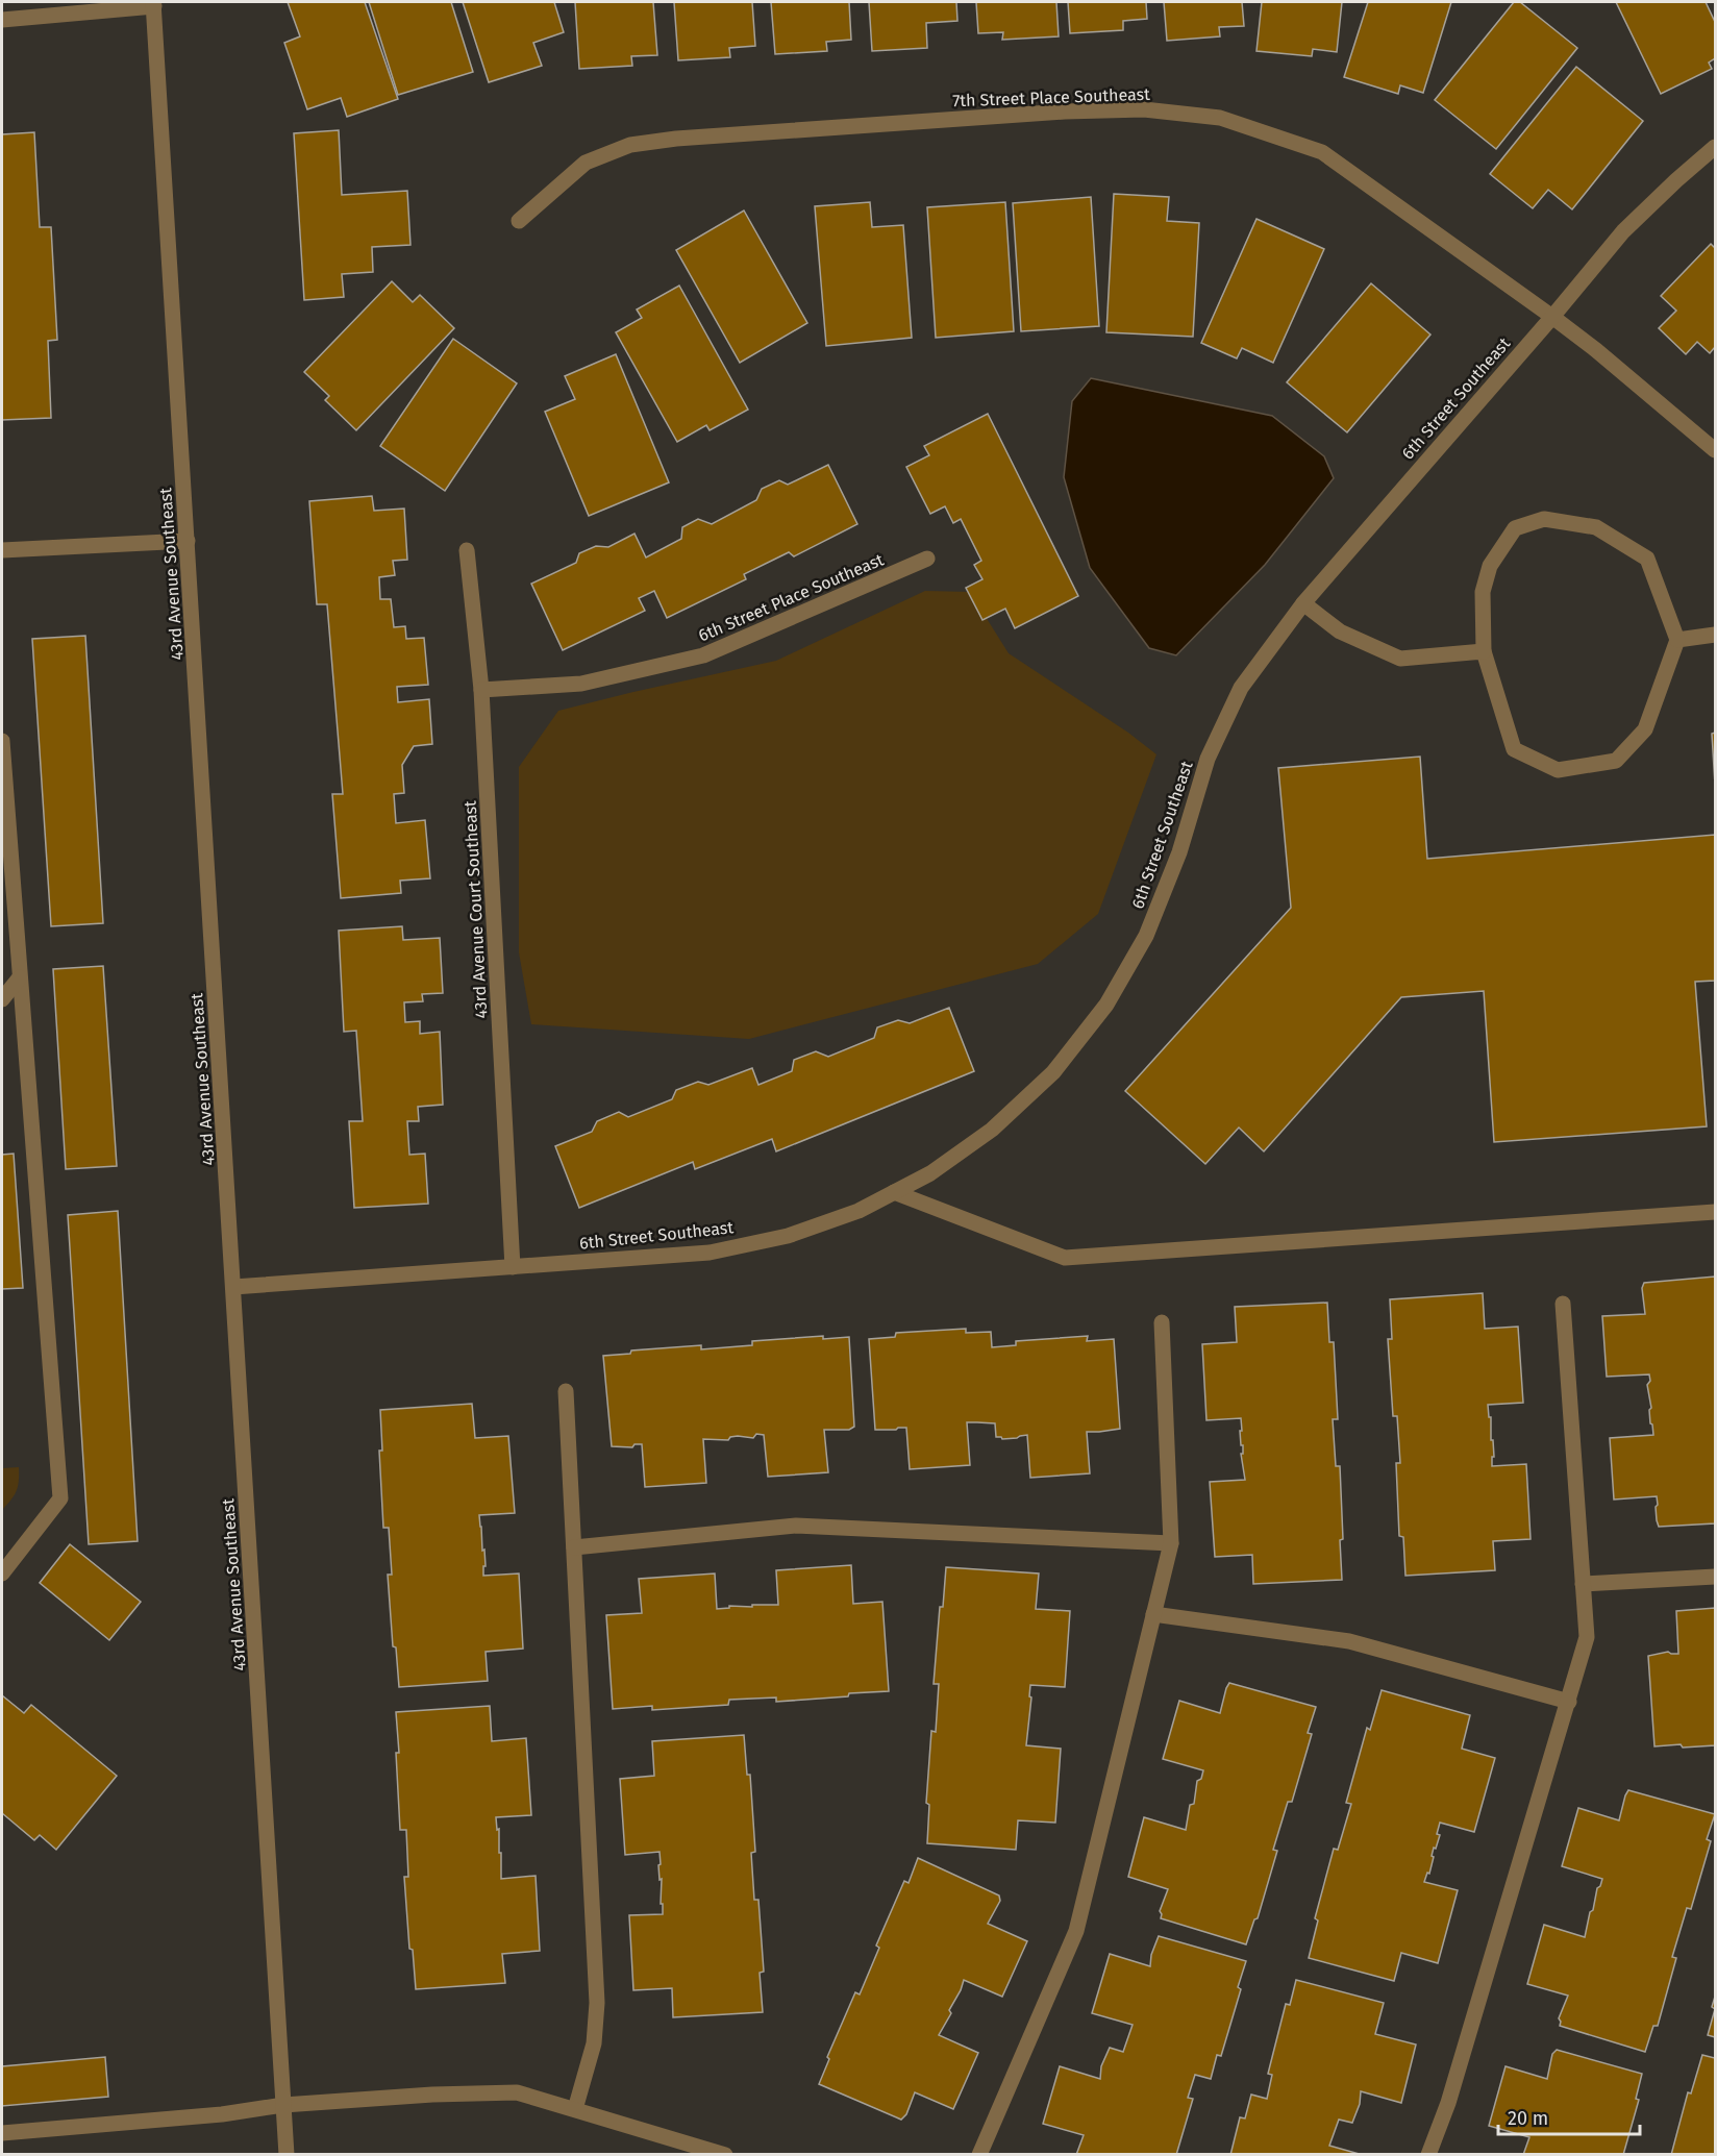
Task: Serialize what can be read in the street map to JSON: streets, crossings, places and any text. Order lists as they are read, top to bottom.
{
  "streets": {
    "street": [
      "7th Street Place Southeast",
      "6th Street Southeast",
      "43rd Avenue Southeast",
      "6th Street Place Southeast",
      "43rd Avenue Court Southeast"
    ]
  },
  "crossings": [
    ["7th Street Place Southeast", "6th Street Southeast"],
    ["6th Street Southeast", "43rd Avenue Southeast"],
    ["6th Street Southeast", "43rd Avenue Court Southeast"],
    ["6th Street Place Southeast", "43rd Avenue Court Southeast"]
  ],
  "scale_bar": "20 m"
}
